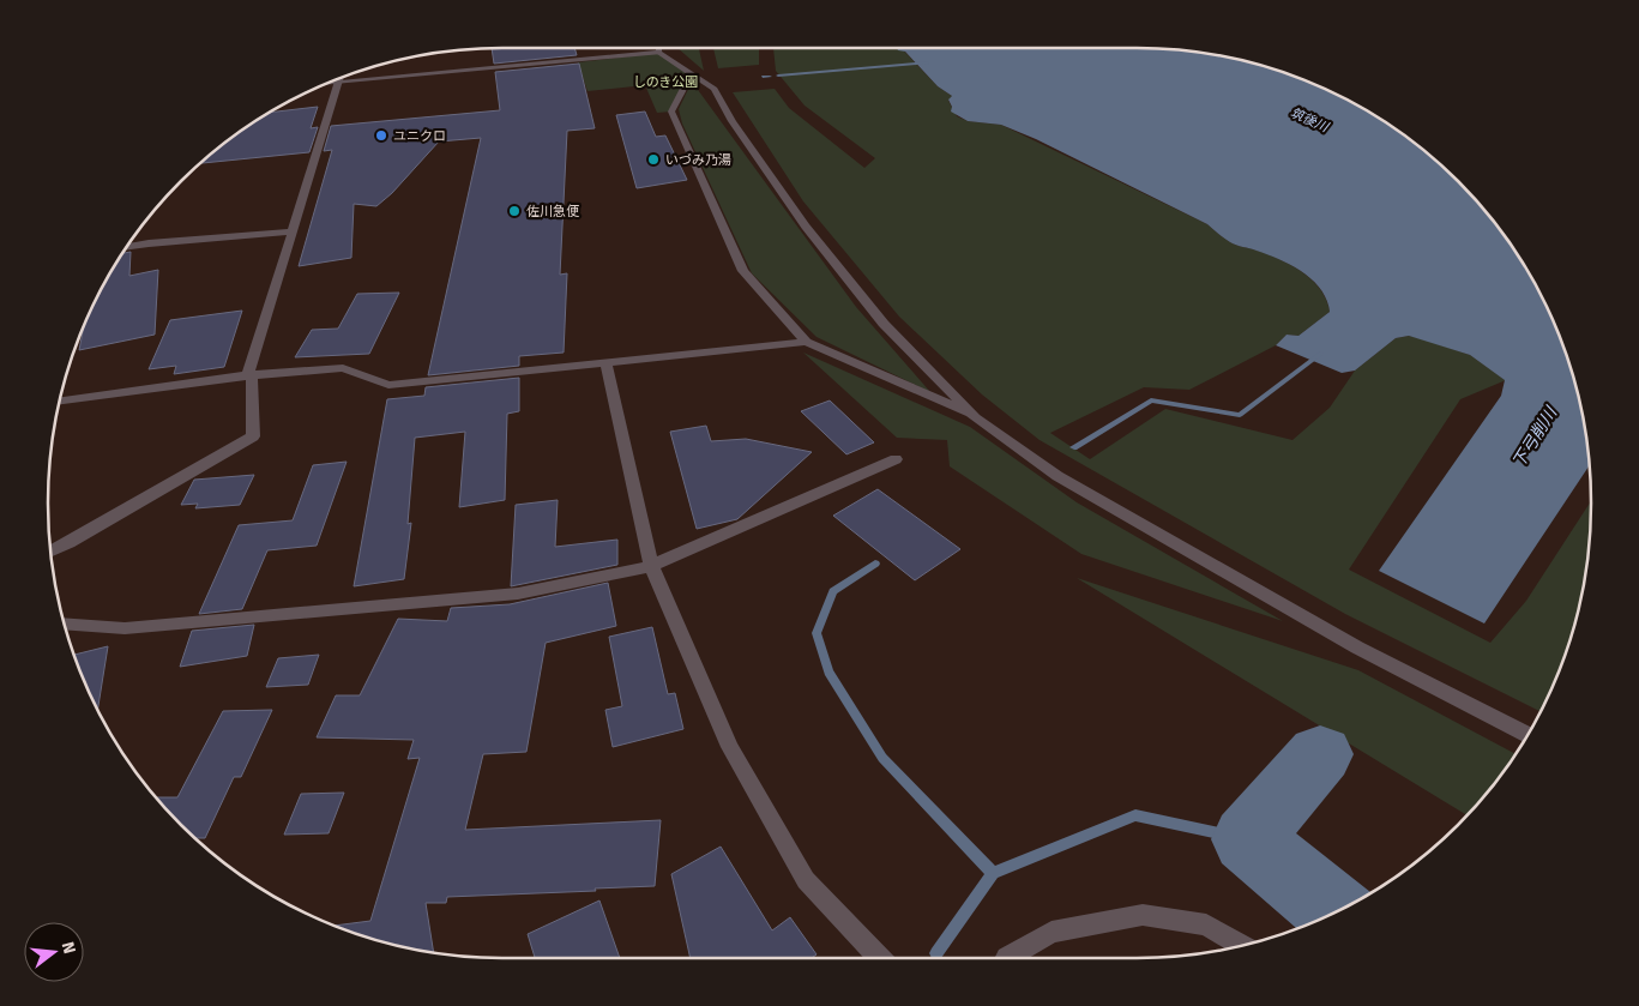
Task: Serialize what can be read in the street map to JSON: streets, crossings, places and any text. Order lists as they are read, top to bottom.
{
  "water": ["筑後川", "下弓削川"],
  "parks": ["しのき公園"],
  "places": ["ユニクロ", "いづみ乃湯", "佐川急便"],
  "north": "right"
}
